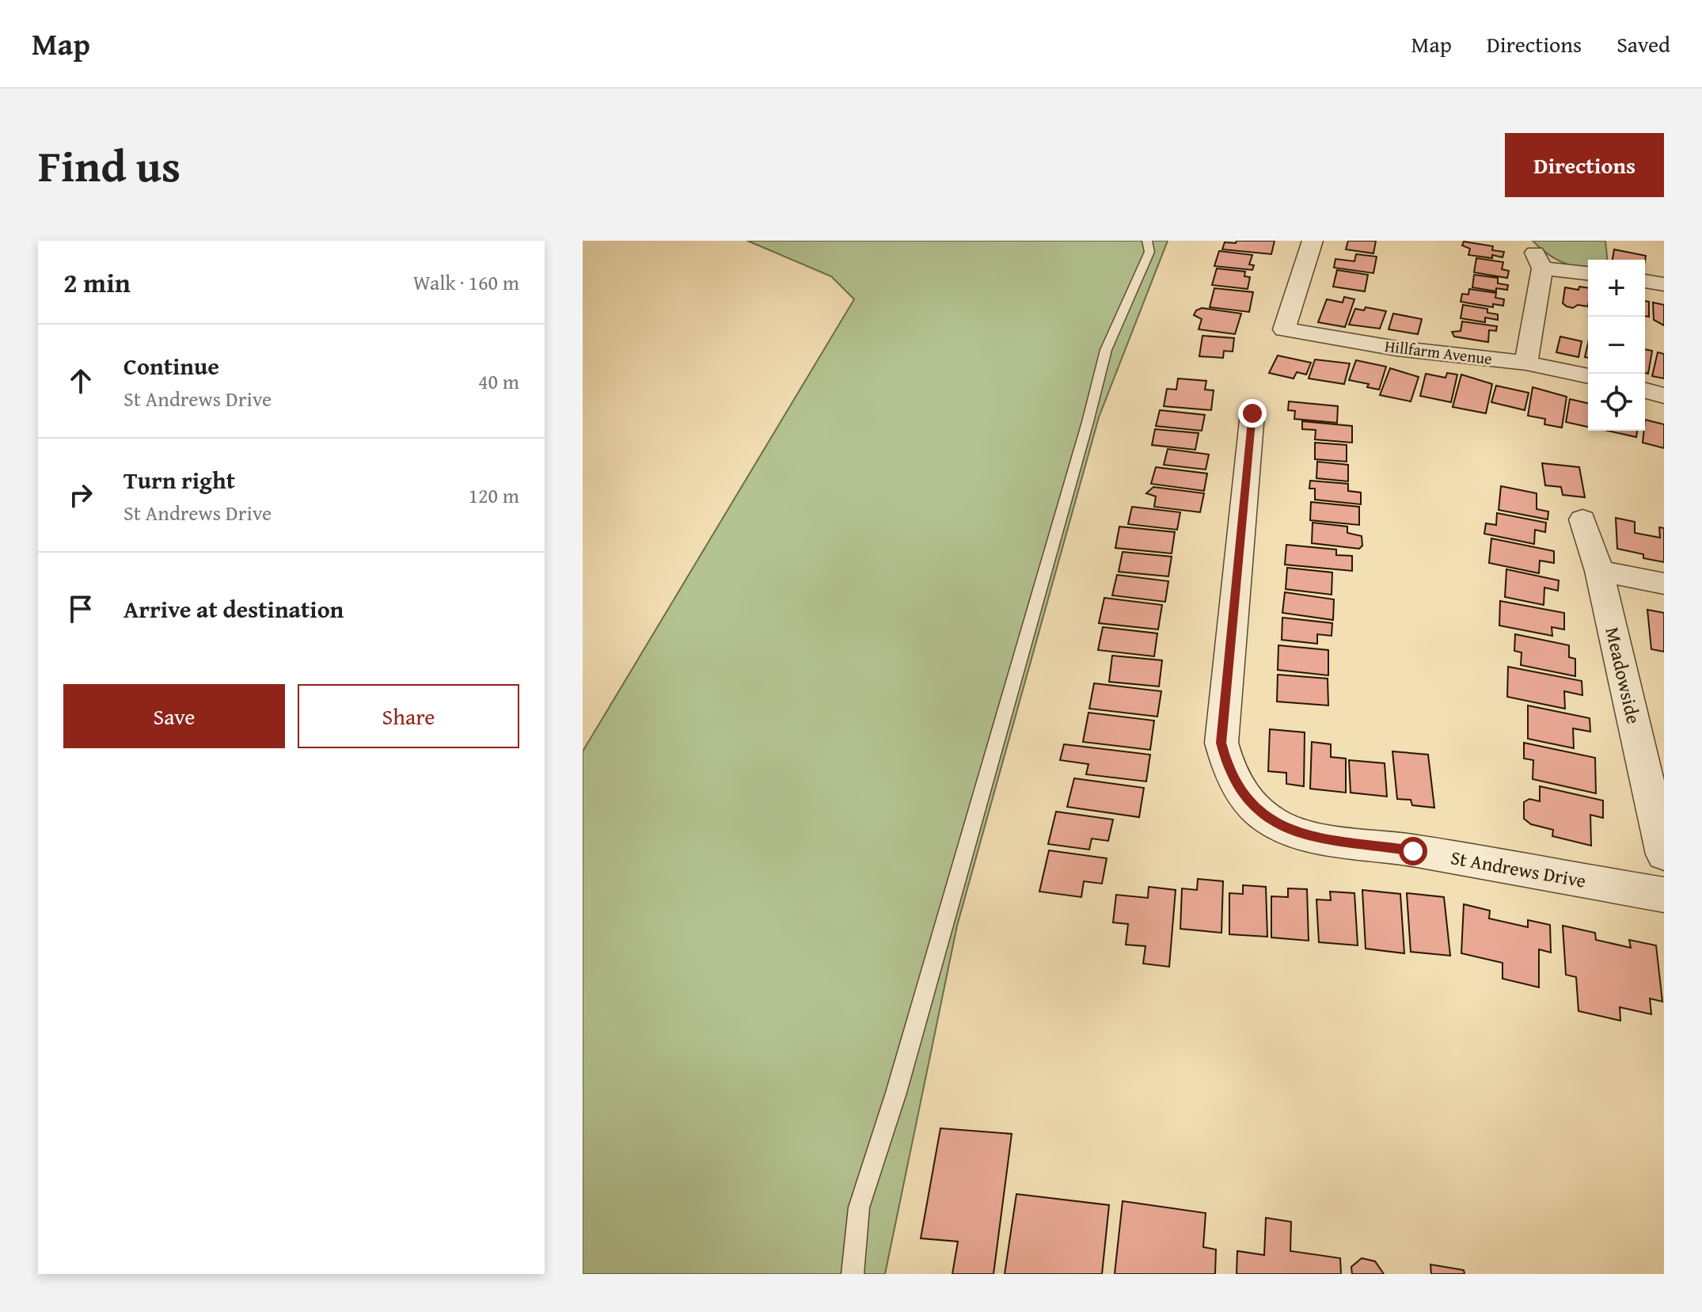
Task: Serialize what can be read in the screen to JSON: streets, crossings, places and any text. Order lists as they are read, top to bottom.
{
  "streets": {
    "street": ["Hillfarm Avenue", "Meadowside", "St Andrews Drive"]
  },
  "page": {
    "header": "Map",
    "nav": ["Map", "Directions", "Saved"],
    "title": "Find us",
    "buttons": [
      "Directions",
      ["Save", "Share"]
    ],
    "heading": ["2 min", "Walk · 160 m"],
    "map_buttons": ["+", "−"],
    "list": [
      ["Continue", "St Andrews Drive", "40 m"],
      ["Turn right", "St Andrews Drive", "120 m"],
      "Arrive at destination"
    ]
  }
}
